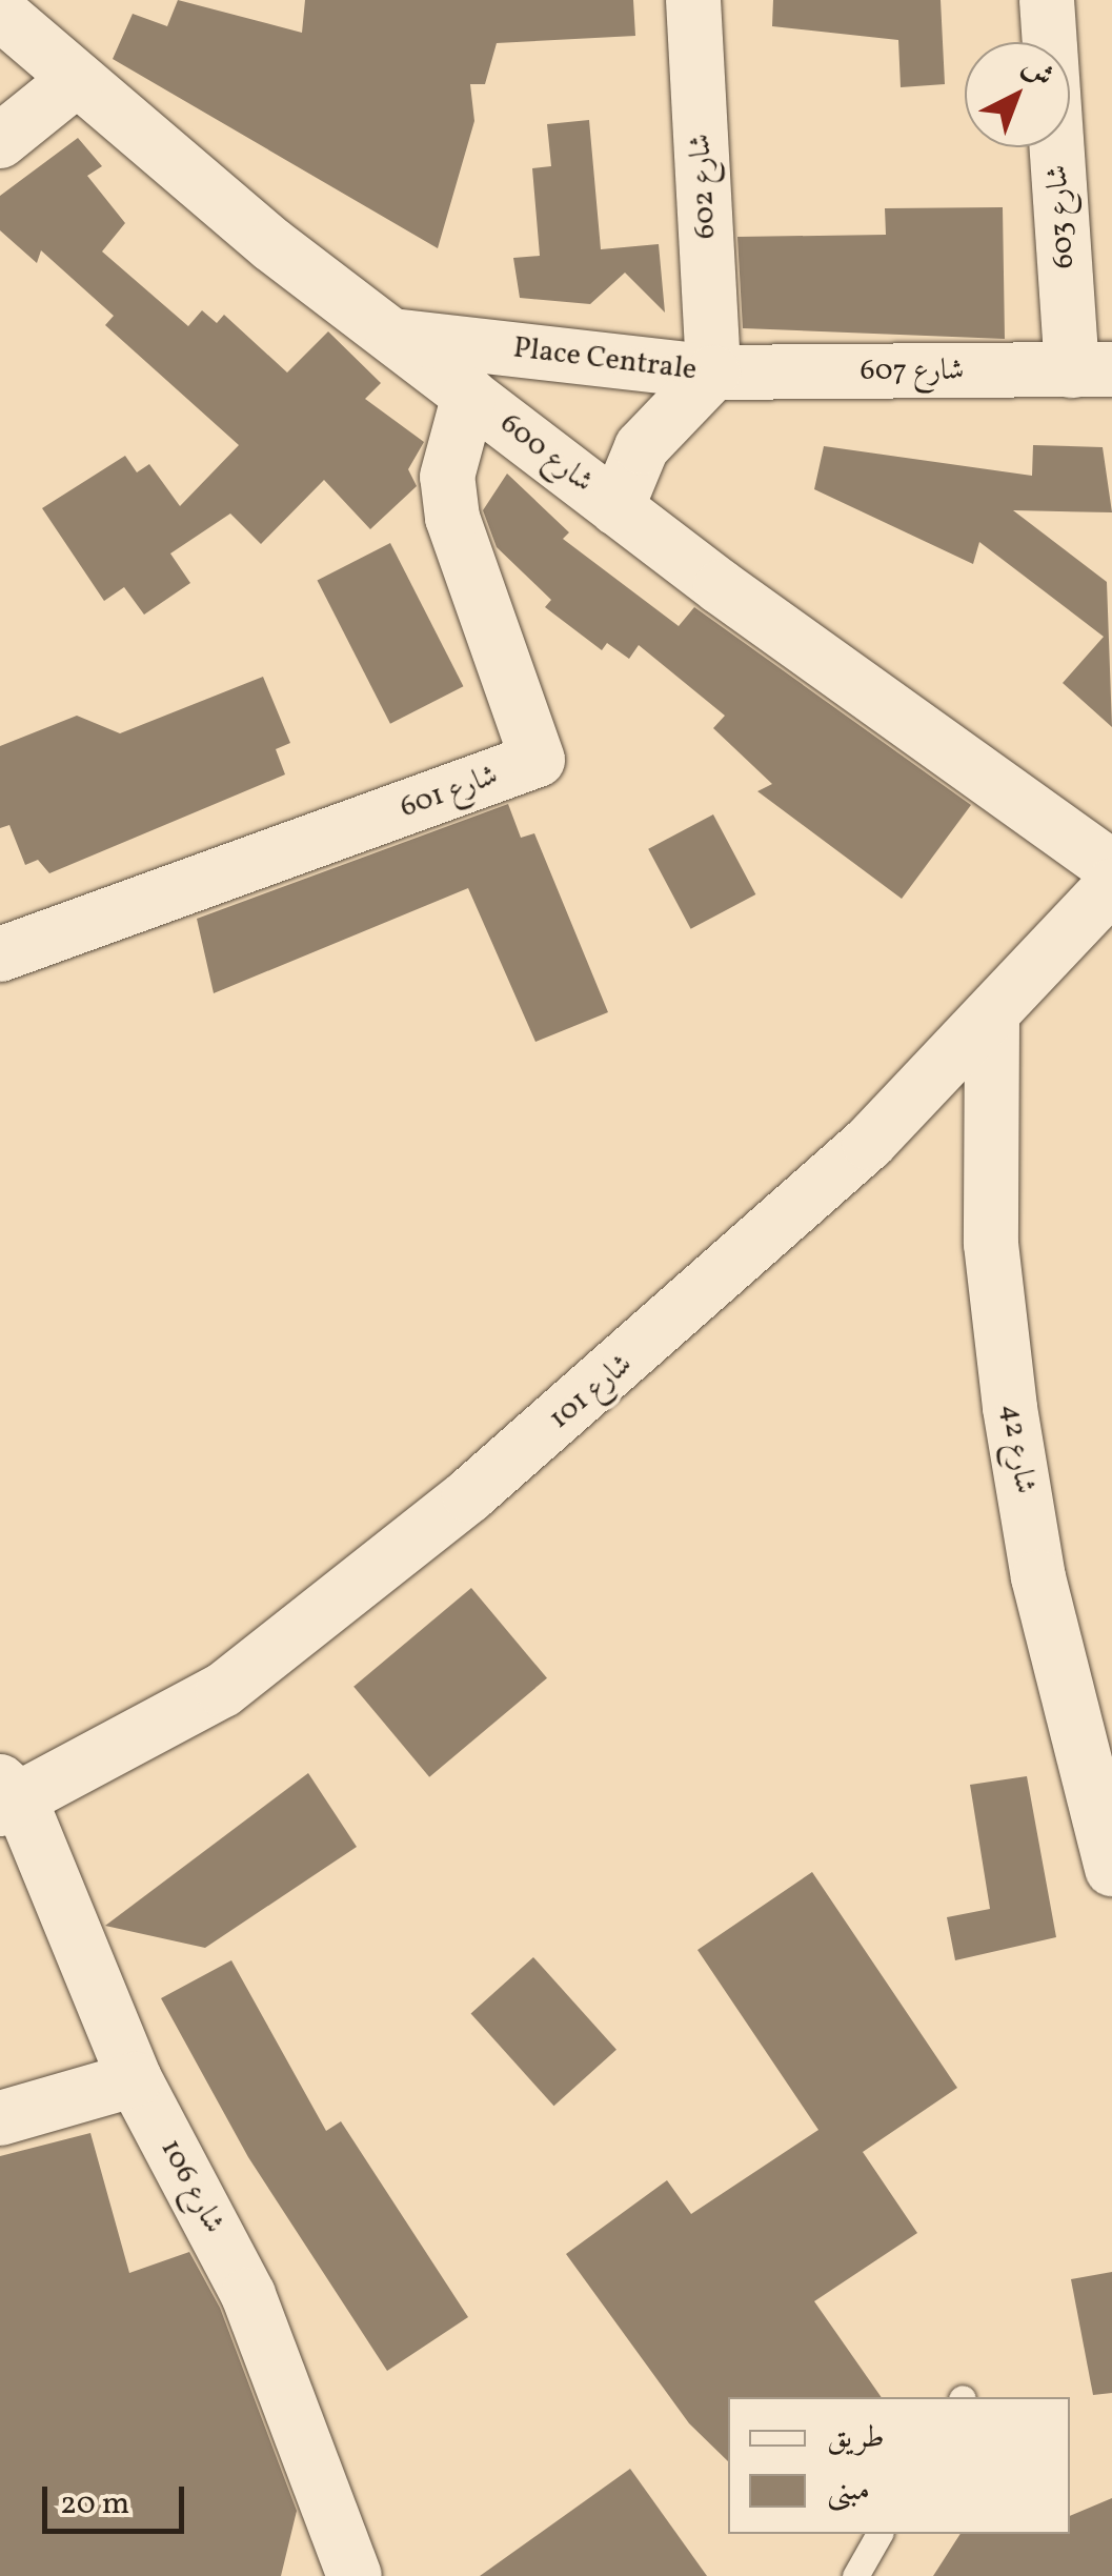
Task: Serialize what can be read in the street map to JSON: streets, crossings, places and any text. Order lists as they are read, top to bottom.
{
  "streets": {
    "street": [
      "شارع 602",
      "شارع 603",
      "Place Centrale",
      "شارع 607",
      "شارع 600",
      "شارع 601",
      "شارع 101",
      "شارع 42",
      "شارع 106"
    ]
  },
  "crossings": [
    ["شارع 602", "Place Centrale"],
    ["شارع 602", "شارع 607"],
    ["شارع 603", "شارع 607"],
    ["Place Centrale", "شارع 607"],
    ["Place Centrale", "شارع 600"],
    ["شارع 600", "شارع 601"],
    ["شارع 101", "شارع 42"],
    ["شارع 101", "شارع 106"]
  ],
  "legend": ["طريق", "مبنى"],
  "scale_bar": "20 m",
  "north": "top right"
}
